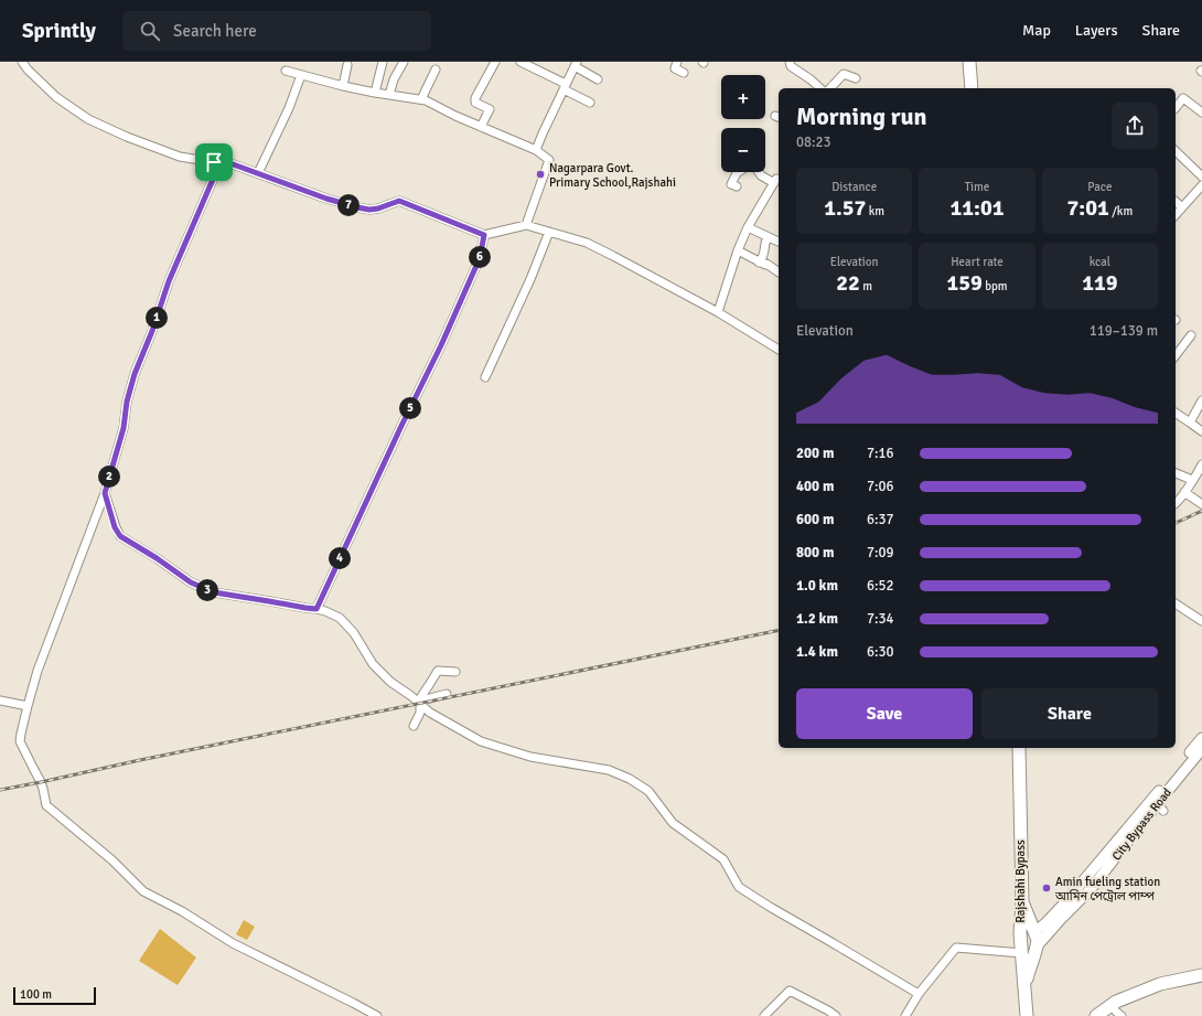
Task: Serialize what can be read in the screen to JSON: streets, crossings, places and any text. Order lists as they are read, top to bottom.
{
  "streets": {
    "highway": ["City Bypass Road", "Rajshahi Bypass"]
  },
  "crossings": [
    ["City Bypass Road", "Rajshahi Bypass"]
  ],
  "places": ["Nagarpara Govt. Primary School,Rajshahi", "Amin fueling station আমিন পেট্রোল পাম্প"],
  "scale_bar": "100 m",
  "page": {
    "header": "Sprintly",
    "search": "Search here",
    "nav": ["Map", "Layers", "Share"],
    "map_buttons": ["+", "−"],
    "heading": ["Morning run", "08:23"],
    "stats": [
      ["Distance", "1.57 km"],
      ["Time", "11:01"],
      ["Pace", "7:01 /km"],
      ["Elevation", "22 m"],
      ["Heart rate", "159 bpm"],
      ["kcal", "119"]
    ],
    "pins": [
      "7",
      "6",
      "1",
      "5",
      "2",
      "4",
      "3"
    ],
    "chart": ["Elevation", "119–139 m"],
    "list": [
      {
        "name": "200 m",
        "note": "7:16"
      },
      {
        "name": "400 m",
        "note": "7:06"
      },
      {
        "name": "600 m",
        "note": "6:37"
      },
      {
        "name": "800 m",
        "note": "7:09"
      },
      {
        "name": "1.0 km",
        "note": "6:52"
      },
      {
        "name": "1.2 km",
        "note": "7:34"
      },
      {
        "name": "1.4 km",
        "note": "6:30"
      }
    ],
    "buttons": ["Save", "Share"],
    "scale": "100 m"
  }
}
